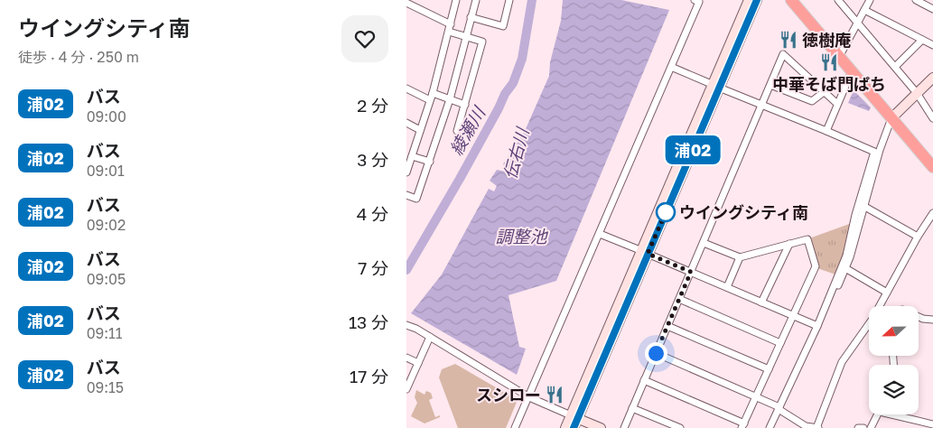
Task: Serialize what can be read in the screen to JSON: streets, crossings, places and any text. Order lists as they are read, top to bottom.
{
  "water": ["綾瀬川", "伝右川", "調整池"],
  "places": {
    "restaurant": ["徳樹庵", "中華そば門ぱち", "スシロー"],
    "other": ["ウイングシティ南"]
  },
  "lines": ["bus line 浦02"],
  "north": "left",
  "page": {
    "heading": ["ウイングシティ南", "徒歩 · 4 分 · 250 m"],
    "on_map": "浦02",
    "list": [
      {
        "mark": "浦02",
        "name": "バス",
        "note": "09:00",
        "value": "2 分"
      },
      {
        "mark": "浦02",
        "name": "バス",
        "note": "09:01",
        "value": "3 分"
      },
      {
        "mark": "浦02",
        "name": "バス",
        "note": "09:02",
        "value": "4 分"
      },
      {
        "mark": "浦02",
        "name": "バス",
        "note": "09:05",
        "value": "7 分"
      },
      {
        "mark": "浦02",
        "name": "バス",
        "note": "09:11",
        "value": "13 分"
      },
      {
        "mark": "浦02",
        "name": "バス",
        "note": "09:15",
        "value": "17 分"
      }
    ]
  }
}
